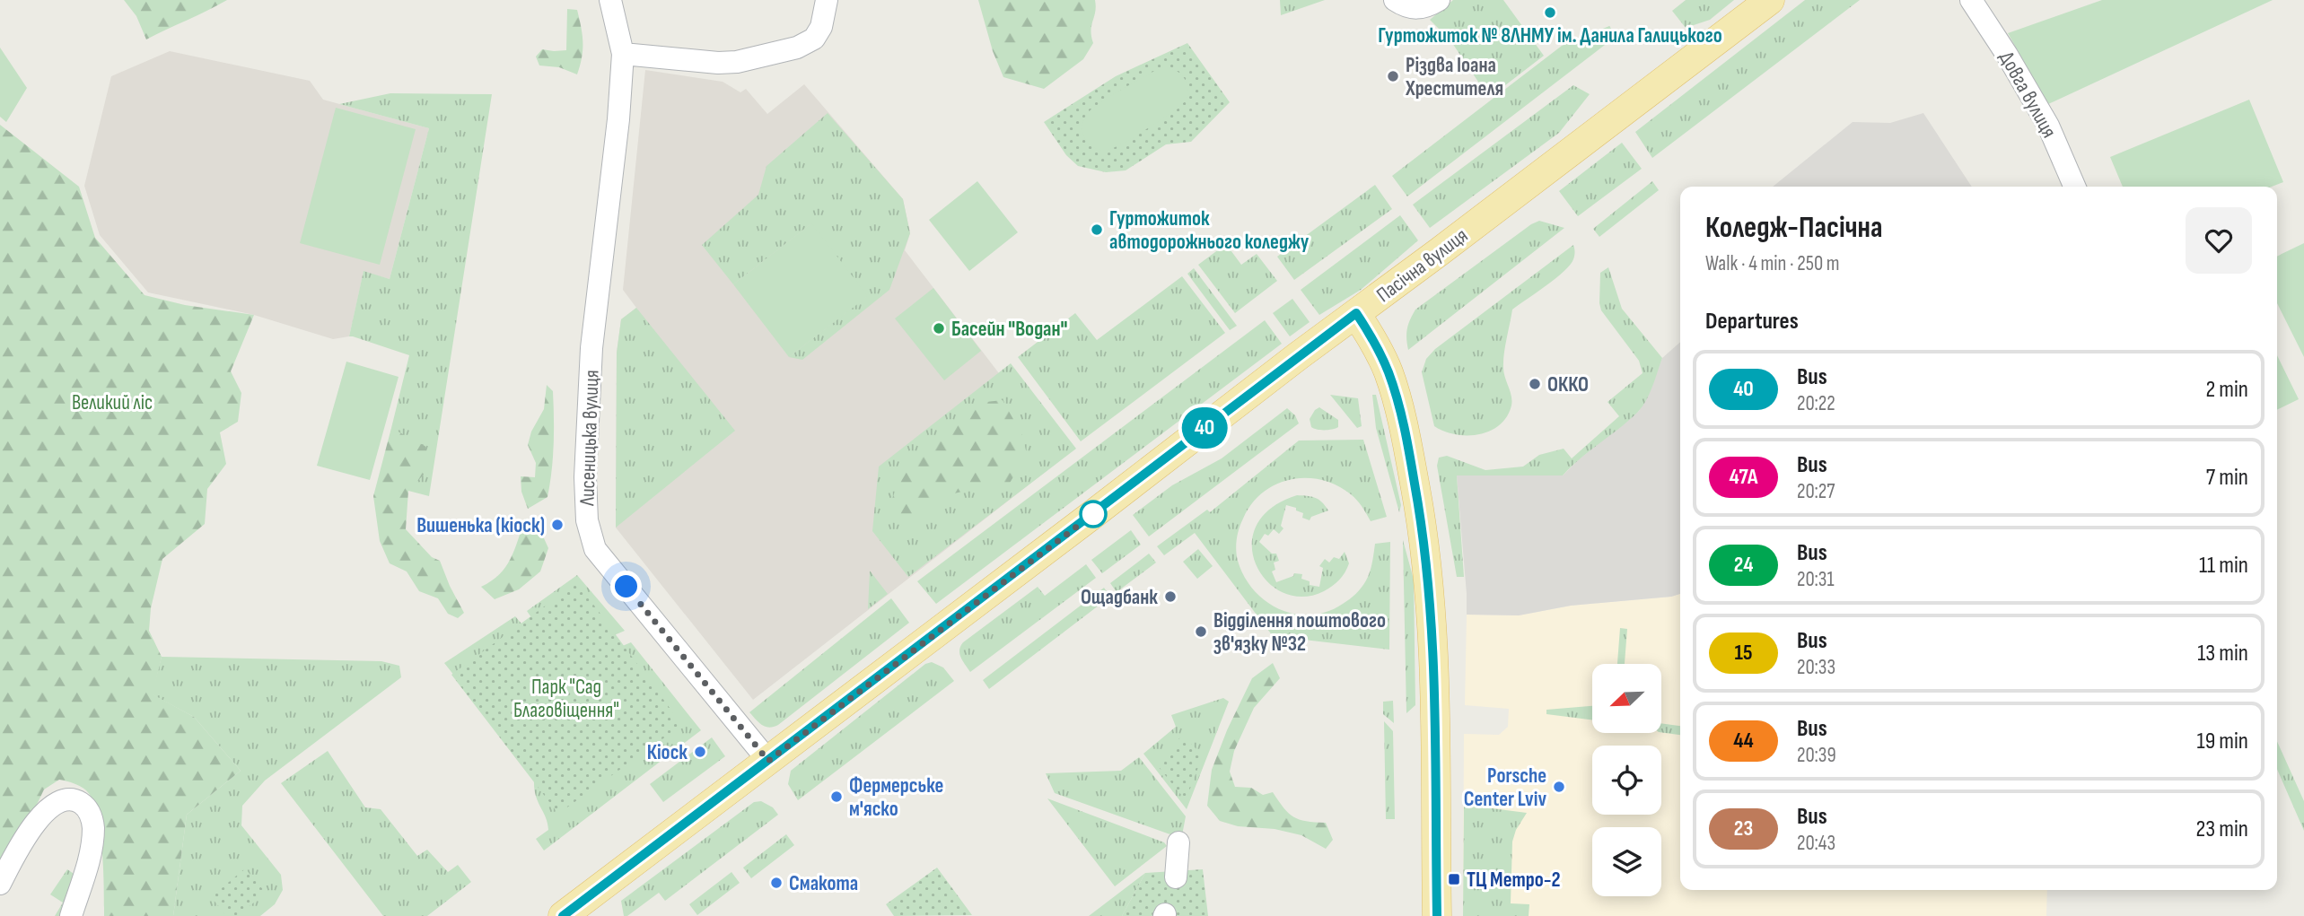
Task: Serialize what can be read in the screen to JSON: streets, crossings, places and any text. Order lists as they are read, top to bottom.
{
  "streets": {
    "main road": ["Пасічна вулиця"],
    "street": ["Довга вулиця", "Лисеницька вулиця"]
  },
  "crossings": [
    ["Пасічна вулиця", "Лисеницька вулиця"]
  ],
  "parks": ["Великий ліс", "Парк \"Сад Благовіщення\""],
  "places": {
    "other": [
      "Гуртожиток № 8ЛНМУ ім. Данила Галицького",
      "Різдва Іоана Хрестителя",
      "Гуртожиток автодорожнього коледжу",
      "Басейн \"Водан\"",
      "ОККО",
      "Вишенька (кіоск)",
      "Ощадбанк",
      "Відділення поштового зв'язку №32",
      "Кіоск",
      "Porsche Center Lviv",
      "Фермерське м'яско",
      "Смакота"
    ],
    "transit": ["ТЦ Метро-2"]
  },
  "lines": ["bus line 40"],
  "north": "bottom left",
  "page": {
    "on_map": "40",
    "heading": [
      ["Коледж-Пасічна", "Walk · 4 min · 250 m"],
      "Departures"
    ],
    "list": [
      {
        "mark": "40",
        "name": "Bus",
        "note": "20:22",
        "value": "2 min"
      },
      {
        "mark": "47А",
        "name": "Bus",
        "note": "20:27",
        "value": "7 min"
      },
      {
        "mark": "24",
        "name": "Bus",
        "note": "20:31",
        "value": "11 min"
      },
      {
        "mark": "15",
        "name": "Bus",
        "note": "20:33",
        "value": "13 min"
      },
      {
        "mark": "44",
        "name": "Bus",
        "note": "20:39",
        "value": "19 min"
      },
      {
        "mark": "23",
        "name": "Bus",
        "note": "20:43",
        "value": "23 min"
      }
    ]
  }
}
